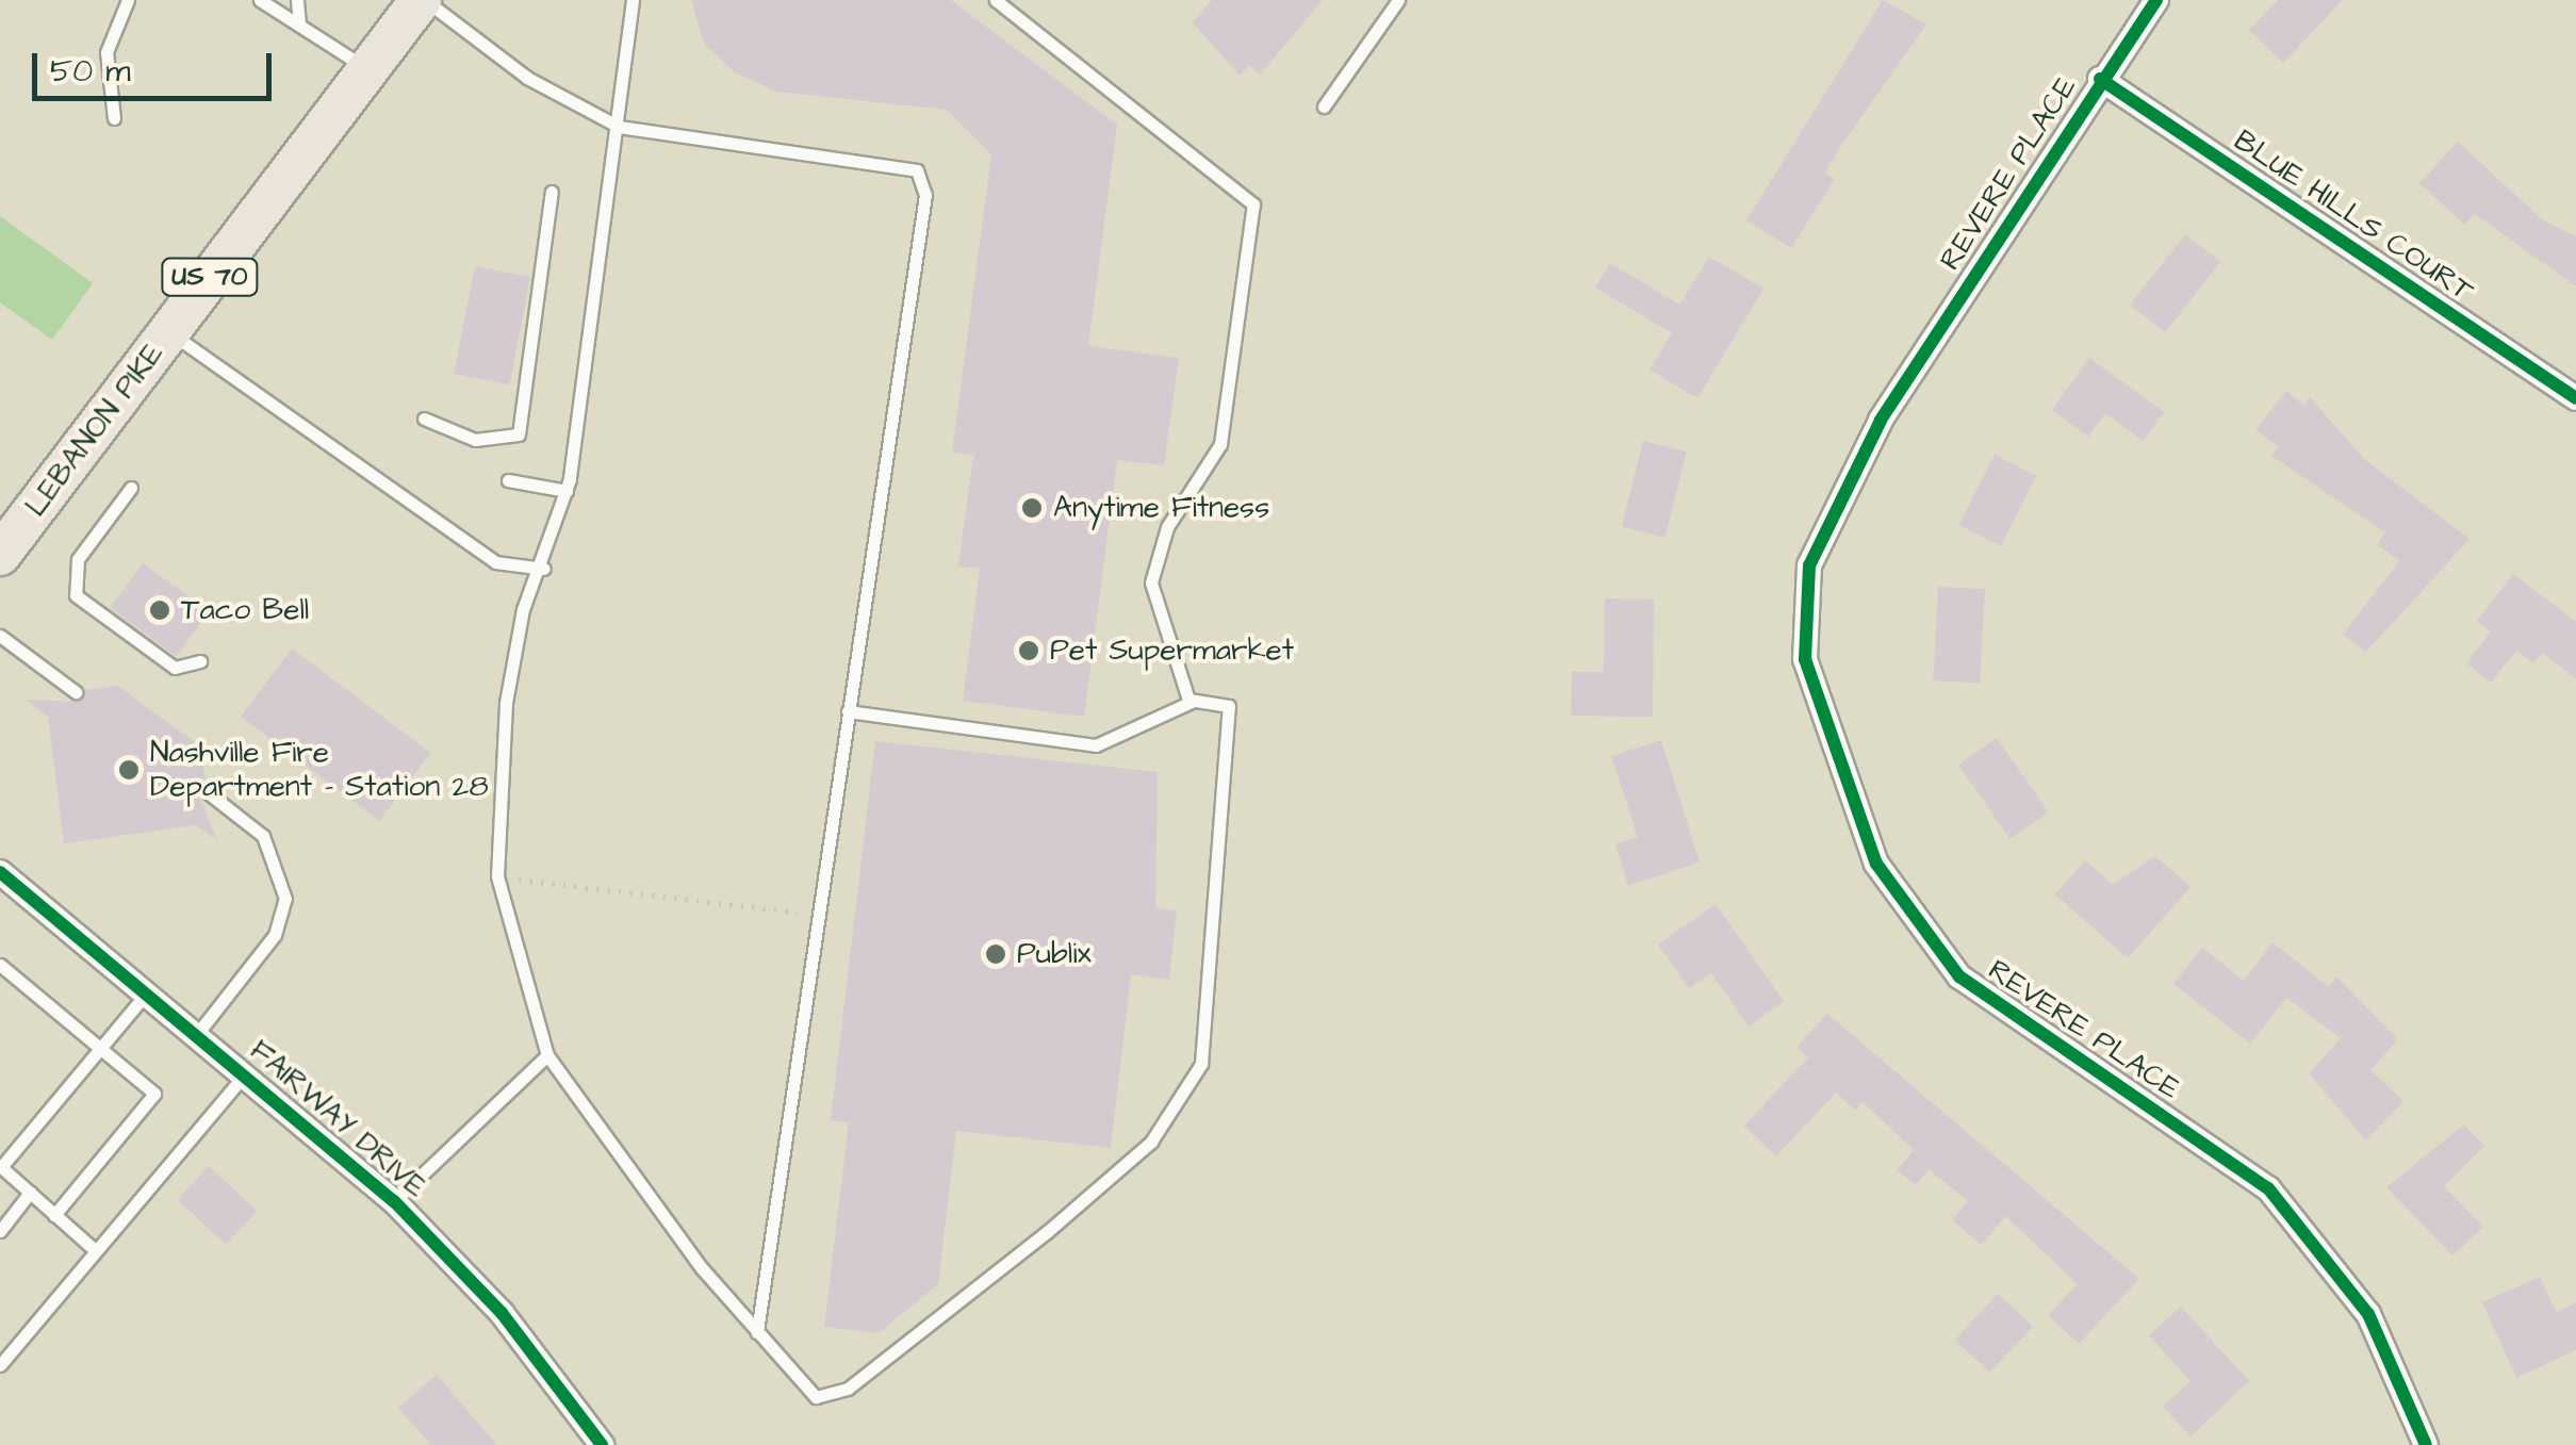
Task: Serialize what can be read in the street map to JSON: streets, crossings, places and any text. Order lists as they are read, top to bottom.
{
  "streets": {
    "main road": ["US 70", "LEBANON PIKE"],
    "street": ["REVERE PLACE", "BLUE HILLS COURT", "FAIRWAY DRIVE"]
  },
  "crossings": [
    ["REVERE PLACE", "BLUE HILLS COURT"]
  ],
  "places": [
    "Anytime Fitness",
    "Taco Bell",
    "Pet Supermarket",
    "Nashville Fire Department - Station 28",
    "Publix"
  ],
  "scale_bar": "50 m"
}
